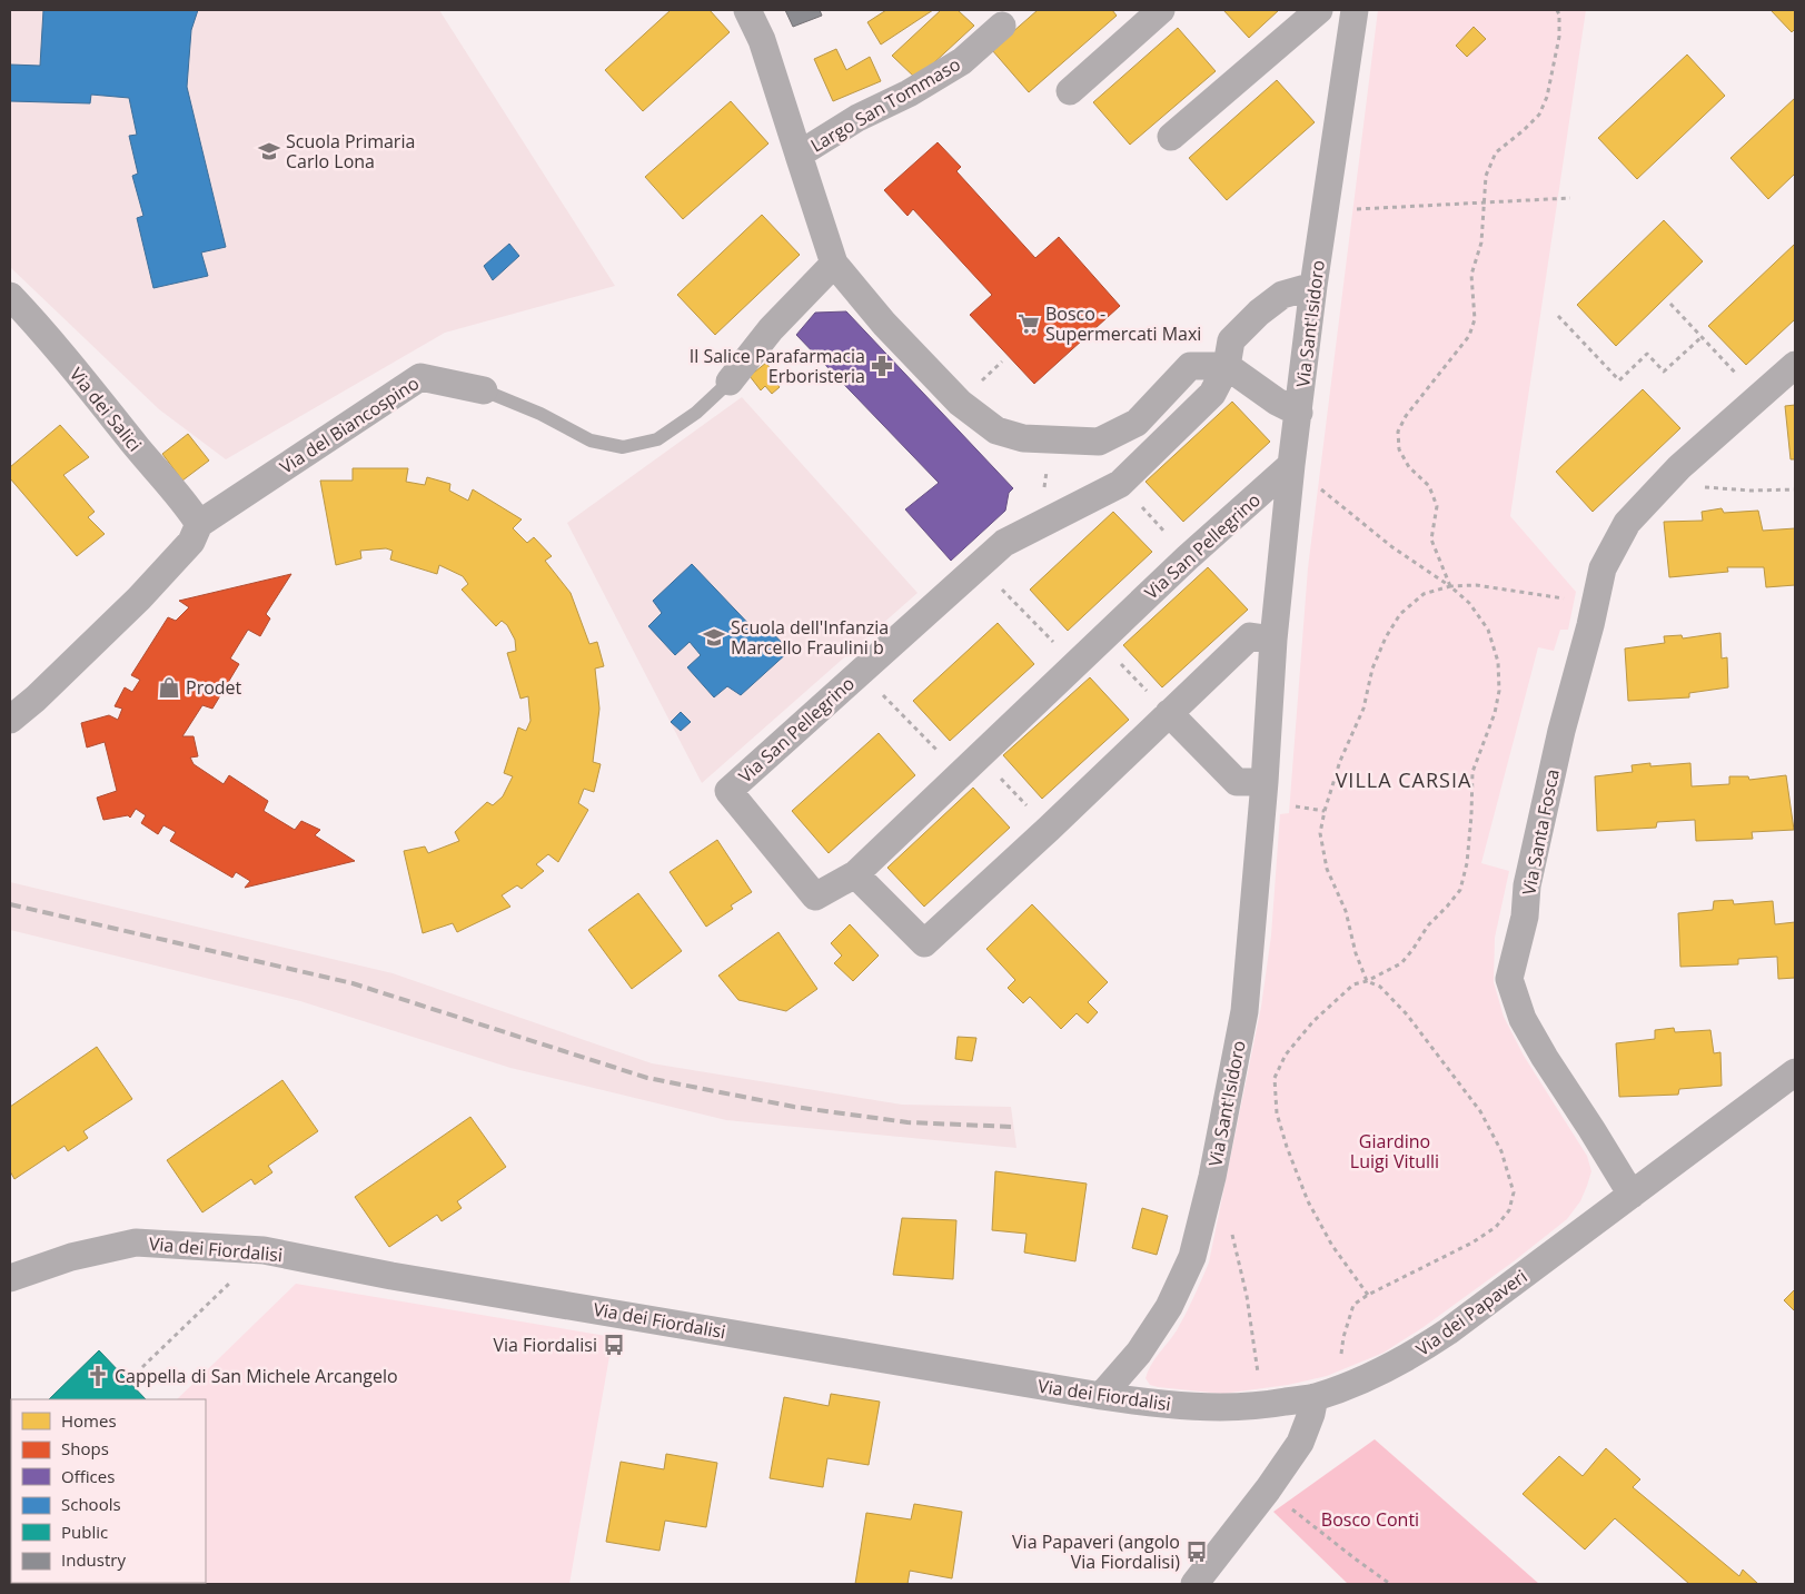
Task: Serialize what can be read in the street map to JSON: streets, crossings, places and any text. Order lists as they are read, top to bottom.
{
  "streets": {
    "street": [
      "Largo San Tommaso",
      "Via Sant'Isidoro",
      "Via dei Salici",
      "Via del Biancospino",
      "Via San Pellegrino",
      "Via Santa Fosca",
      "Via dei Fiordalisi",
      "Via dei Papaveri"
    ]
  },
  "crossings": [
    ["Largo San Tommaso", "Via del Biancospino"],
    ["Largo San Tommaso", "Via San Pellegrino"],
    ["Via Sant'Isidoro", "Via San Pellegrino"],
    ["Via Sant'Isidoro", "Via dei Fiordalisi"],
    ["Via dei Salici", "Via del Biancospino"],
    ["Via Santa Fosca", "Via dei Papaveri"],
    ["Via dei Fiordalisi", "Via dei Papaveri"]
  ],
  "districts": ["VILLA CARSIA"],
  "parks": ["Giardino Luigi Vitulli", "Bosco Conti"],
  "places": {
    "school or university": ["Scuola Primaria Carlo Lona", "Scuola dell'Infanzia Marcello Fraulini b"],
    "supermarket": ["Bosco - Supermercati Maxi"],
    "pharmacy": ["Il Salice Parafarmacia Erboristeria"],
    "shop": ["Prodet"],
    "bus stop": ["Via Fiordalisi", "Via Papaveri (angolo Via Fiordalisi)"],
    "church": ["Cappella di San Michele Arcangelo"]
  },
  "legend": [
    "Homes",
    "Shops",
    "Offices",
    "Schools",
    "Public",
    "Industry"
  ]
}
